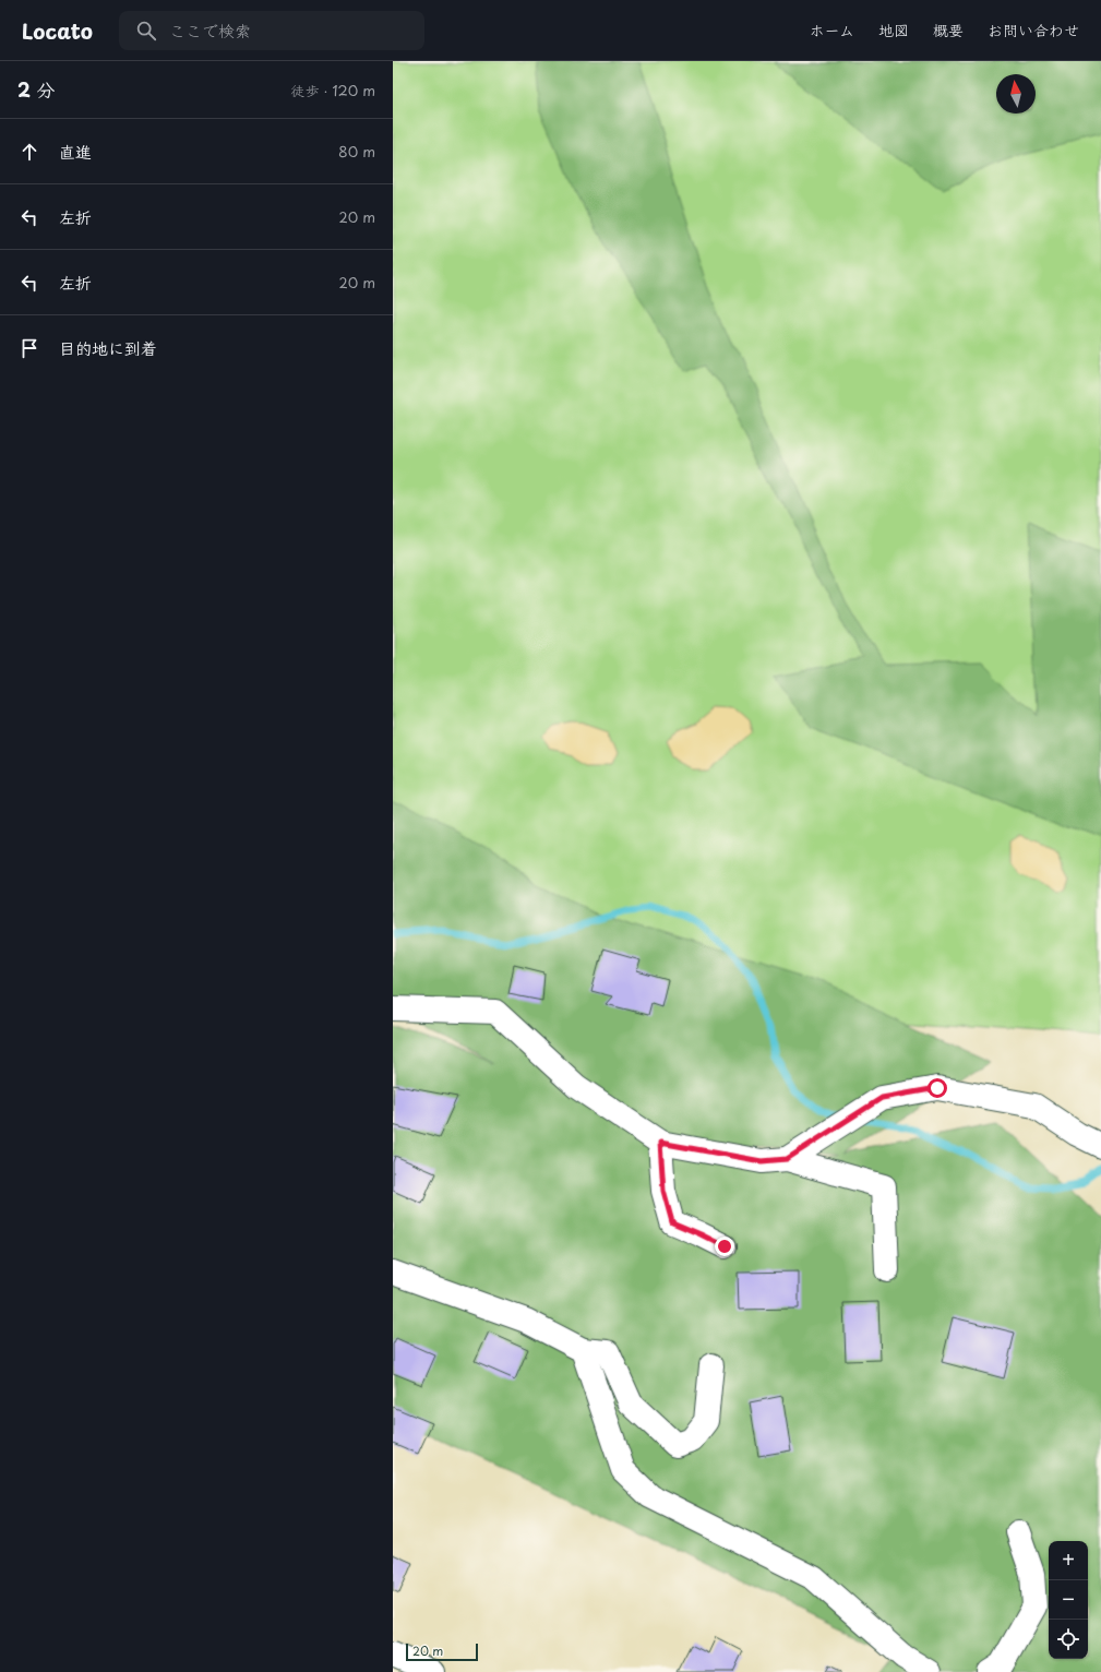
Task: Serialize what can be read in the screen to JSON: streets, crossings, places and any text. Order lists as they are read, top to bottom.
{
  "scale_bar": "20 m",
  "north": "top",
  "page": {
    "header": "Locato",
    "search": "ここで検索",
    "nav": [
      "ホーム",
      "地図",
      "概要",
      "お問い合わせ"
    ],
    "heading": ["2 分", "徒歩 · 120 m"],
    "list": [
      ["直進", "80 m"],
      ["左折", "20 m"],
      ["左折", "20 m"],
      "目的地に到着"
    ],
    "map_buttons": ["+", "−"],
    "scale": "20 m"
  }
}
